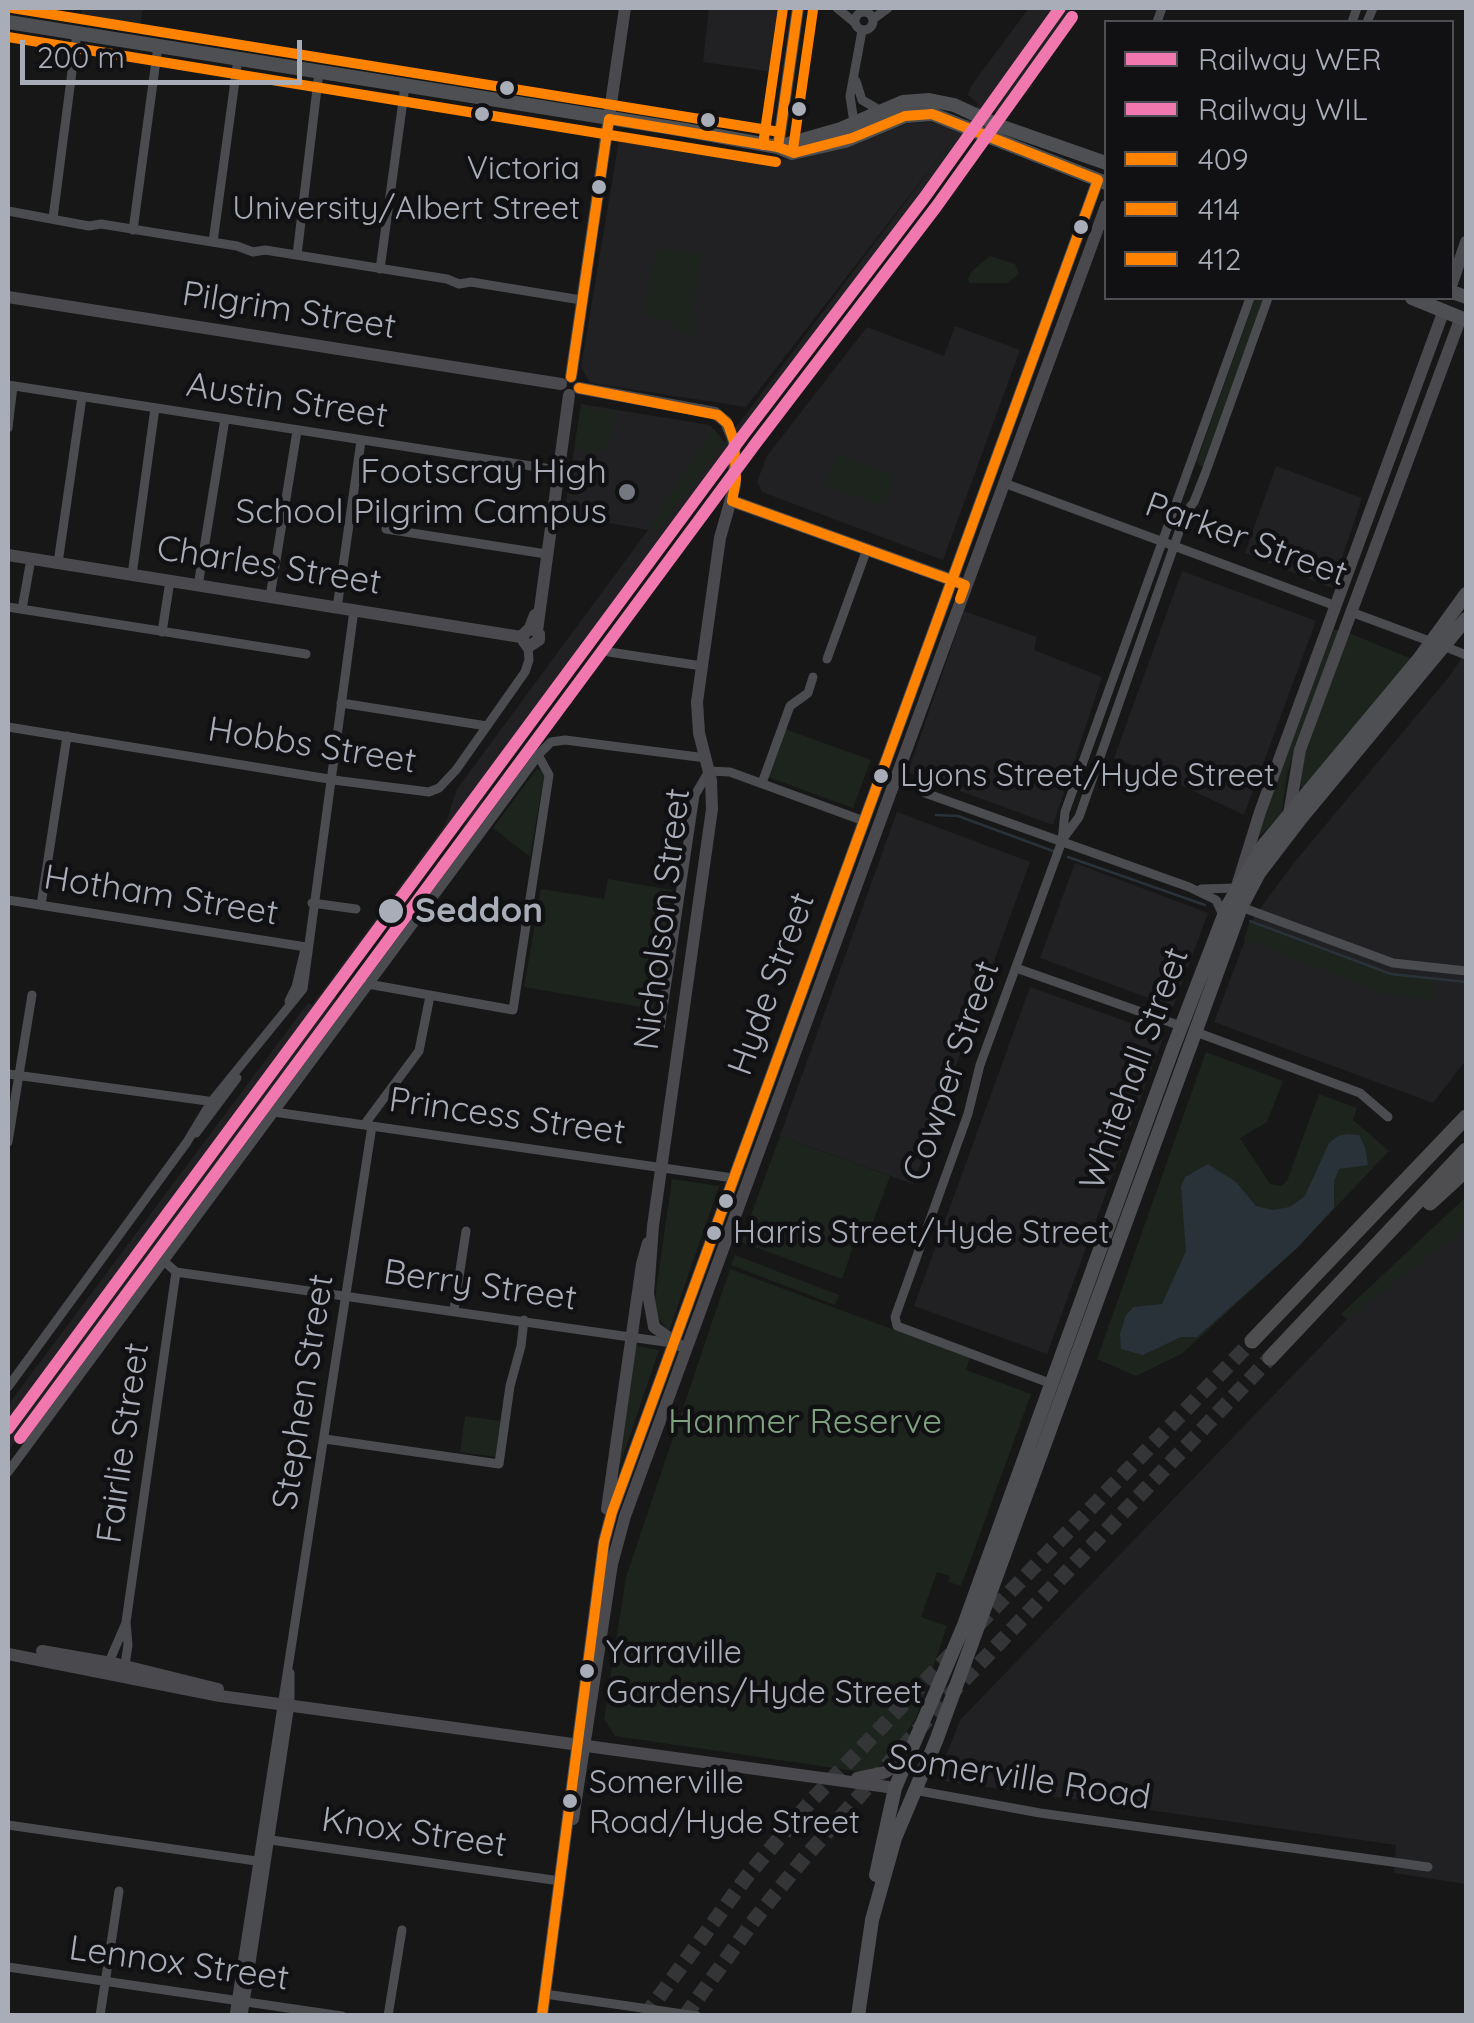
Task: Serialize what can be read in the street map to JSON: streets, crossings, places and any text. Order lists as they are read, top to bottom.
{
  "streets": {
    "main road": ["Whitehall Street", "Somerville Road"],
    "street": [
      "Pilgrim Street",
      "Austin Street",
      "Parker Street",
      "Charles Street",
      "Hobbs Street",
      "Hotham Street",
      "Nicholson Street",
      "Hyde Street",
      "Cowper Street",
      "Princess Street",
      "Berry Street",
      "Stephen Street",
      "Fairlie Street",
      "Knox Street",
      "Lennox Street"
    ]
  },
  "crossings": [
    ["Pilgrim Street", "Nicholson Street"],
    ["Parker Street", "Hyde Street"],
    ["Parker Street", "Whitehall Street"],
    ["Parker Street", "Cowper Street"],
    ["Charles Street", "Hobbs Street"],
    ["Nicholson Street", "Hyde Street"],
    ["Nicholson Street", "Princess Street"],
    ["Nicholson Street", "Berry Street"],
    ["Hyde Street", "Princess Street"],
    ["Hyde Street", "Berry Street"],
    ["Hyde Street", "Somerville Road"],
    ["Hyde Street", "Knox Street"],
    ["Whitehall Street", "Cowper Street"],
    ["Whitehall Street", "Somerville Road"],
    ["Princess Street", "Stephen Street"],
    ["Berry Street", "Stephen Street"],
    ["Berry Street", "Fairlie Street"],
    ["Stephen Street", "Somerville Road"],
    ["Stephen Street", "Knox Street"],
    ["Stephen Street", "Lennox Street"],
    ["Fairlie Street", "Somerville Road"]
  ],
  "parks": ["Hanmer Reserve"],
  "places": [
    "Victoria University/Albert Street",
    "Footscray High School Pilgrim Campus",
    "Lyons Street/Hyde Street",
    "Seddon",
    "Harris Street/Hyde Street",
    "Yarraville Gardens/Hyde Street",
    "Somerville Road/Hyde Street"
  ],
  "lines": [
    "rail line WER",
    "transit line 409",
    "transit line 412",
    "transit line 414",
    "rail line WIL"
  ],
  "legend": [
    "Railway WER",
    "Railway WIL",
    "409",
    "414",
    "412"
  ],
  "scale_bar": "200 m"
}
